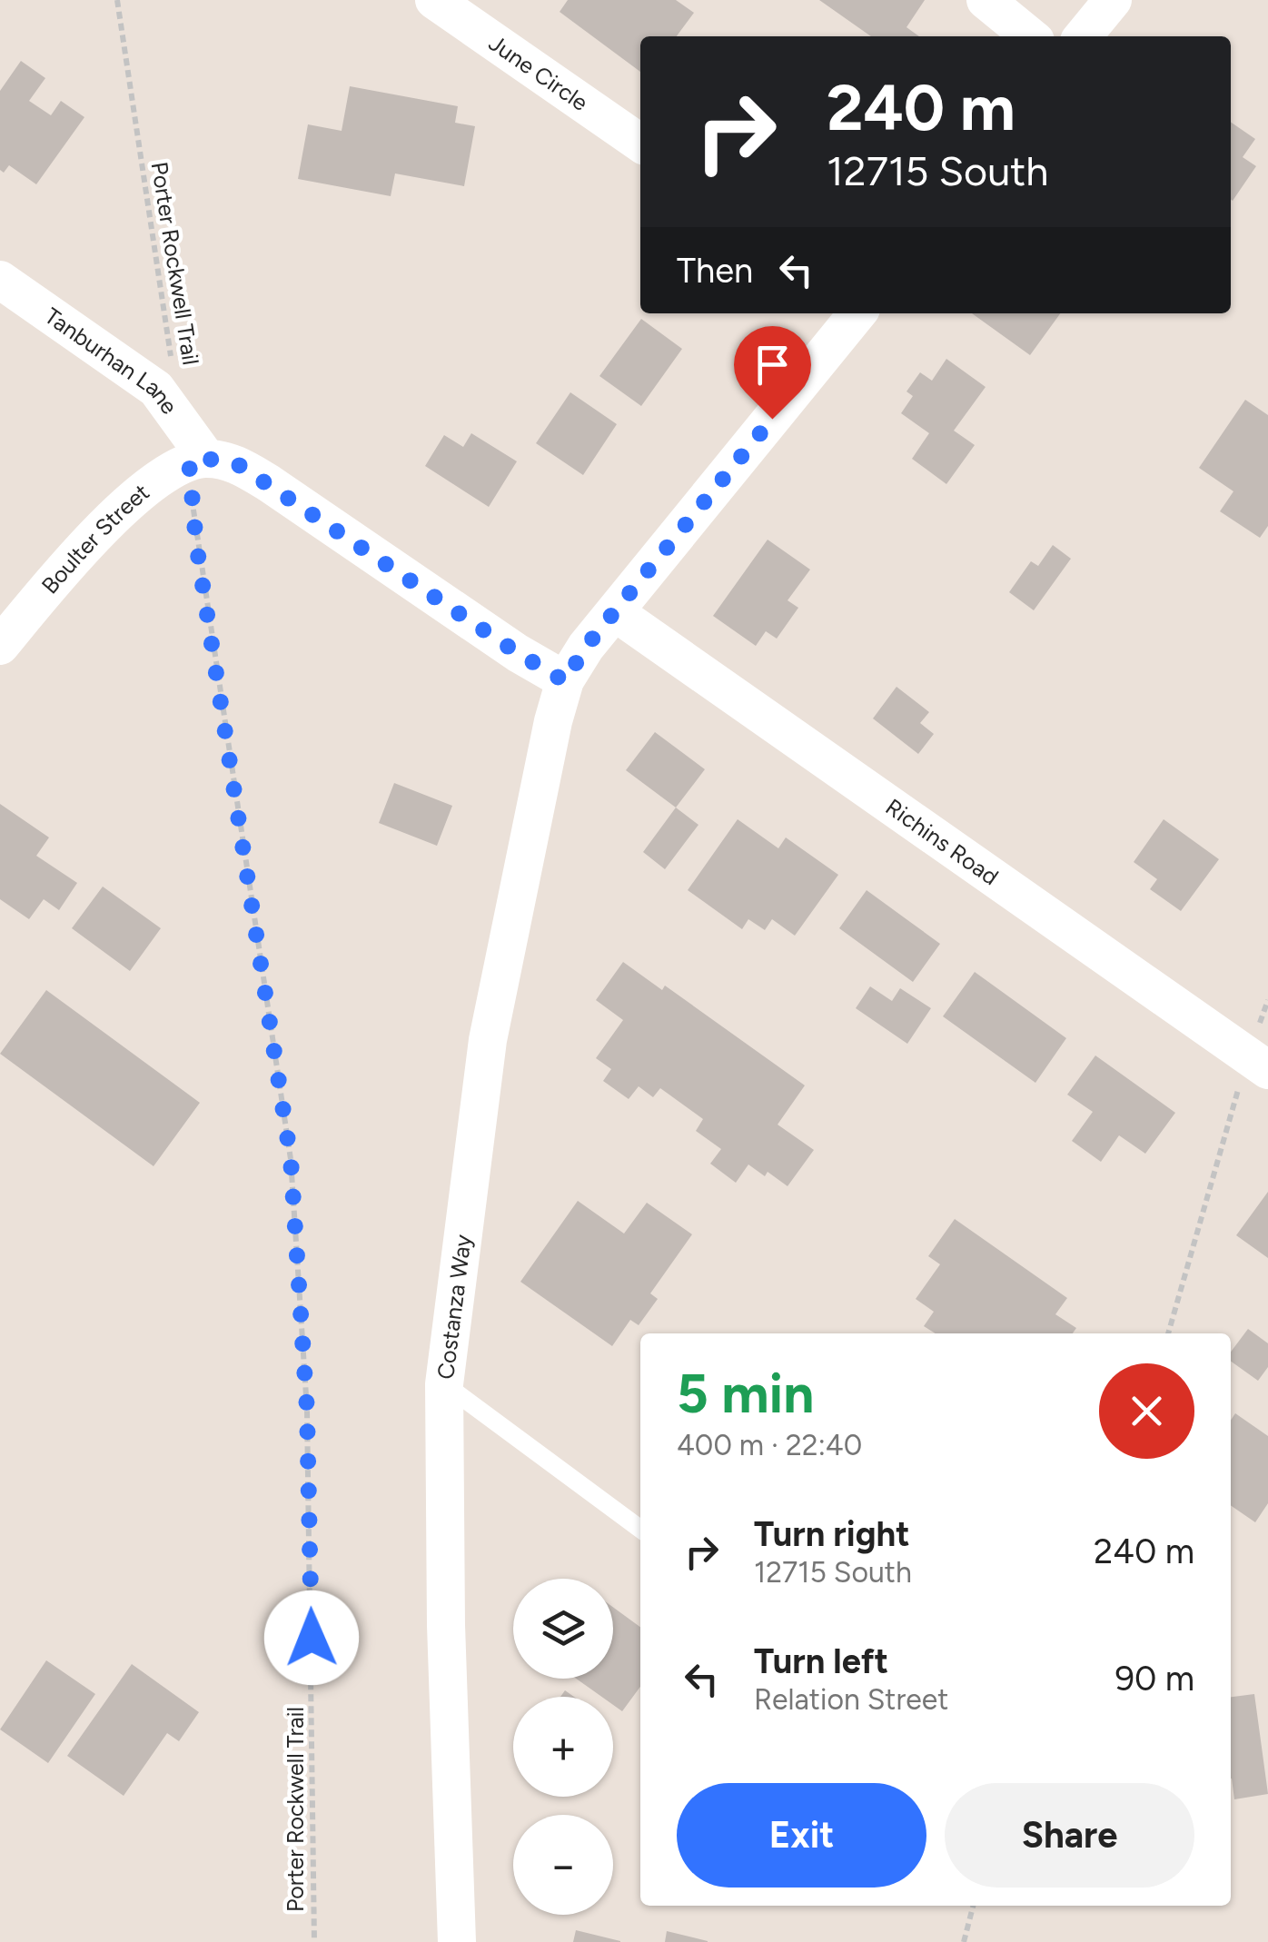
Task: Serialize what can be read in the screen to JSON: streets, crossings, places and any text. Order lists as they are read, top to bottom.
{
  "streets": {
    "street": [
      "June Circle",
      "Tanburhan Lane",
      "Boulter Street",
      "Richins Road",
      "Costanza Way"
    ],
    "path": ["Porter Rockwell Trail"]
  },
  "crossings": [
    ["Porter Rockwell Trail", "Tanburhan Lane"],
    ["Porter Rockwell Trail", "Boulter Street"],
    ["Tanburhan Lane", "Boulter Street"],
    ["Richins Road", "Costanza Way"]
  ],
  "page": {
    "turn": ["240 m", "12715 South"],
    "then": "Then",
    "heading": ["5 min", "400 m · 22:40"],
    "list": [
      {
        "name": "Turn right",
        "note": "12715 South",
        "value": "240 m"
      },
      {
        "name": "Turn left",
        "note": "Relation Street",
        "value": "90 m"
      }
    ],
    "map_buttons": ["+", "−"],
    "buttons": ["Exit", "Share"]
  }
}
